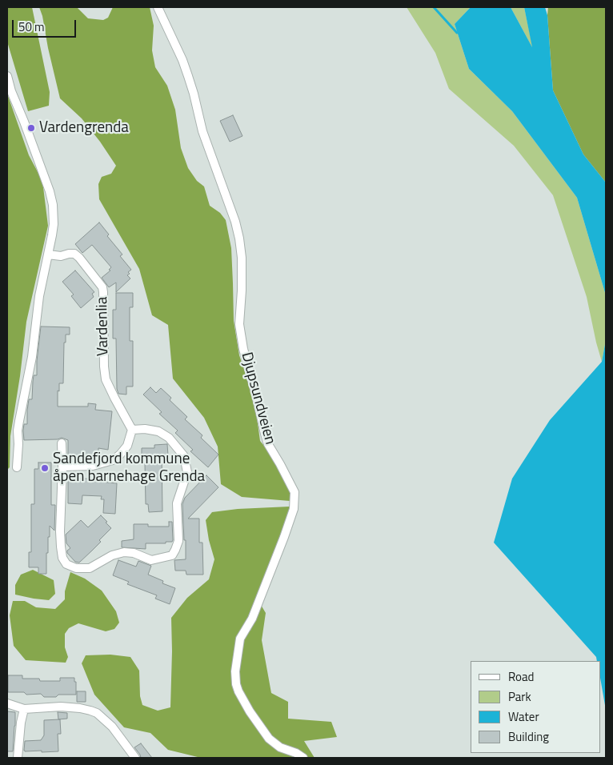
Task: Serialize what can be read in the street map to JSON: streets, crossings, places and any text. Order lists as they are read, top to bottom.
{
  "streets": {
    "street": ["Vardenlia", "Djupsundveien"]
  },
  "places": ["Vardengrenda", "Sandefjord kommune åpen barnehage Grenda"],
  "legend": [
    "Road",
    "Park",
    "Water",
    "Building"
  ],
  "scale_bar": "50 m"
}
